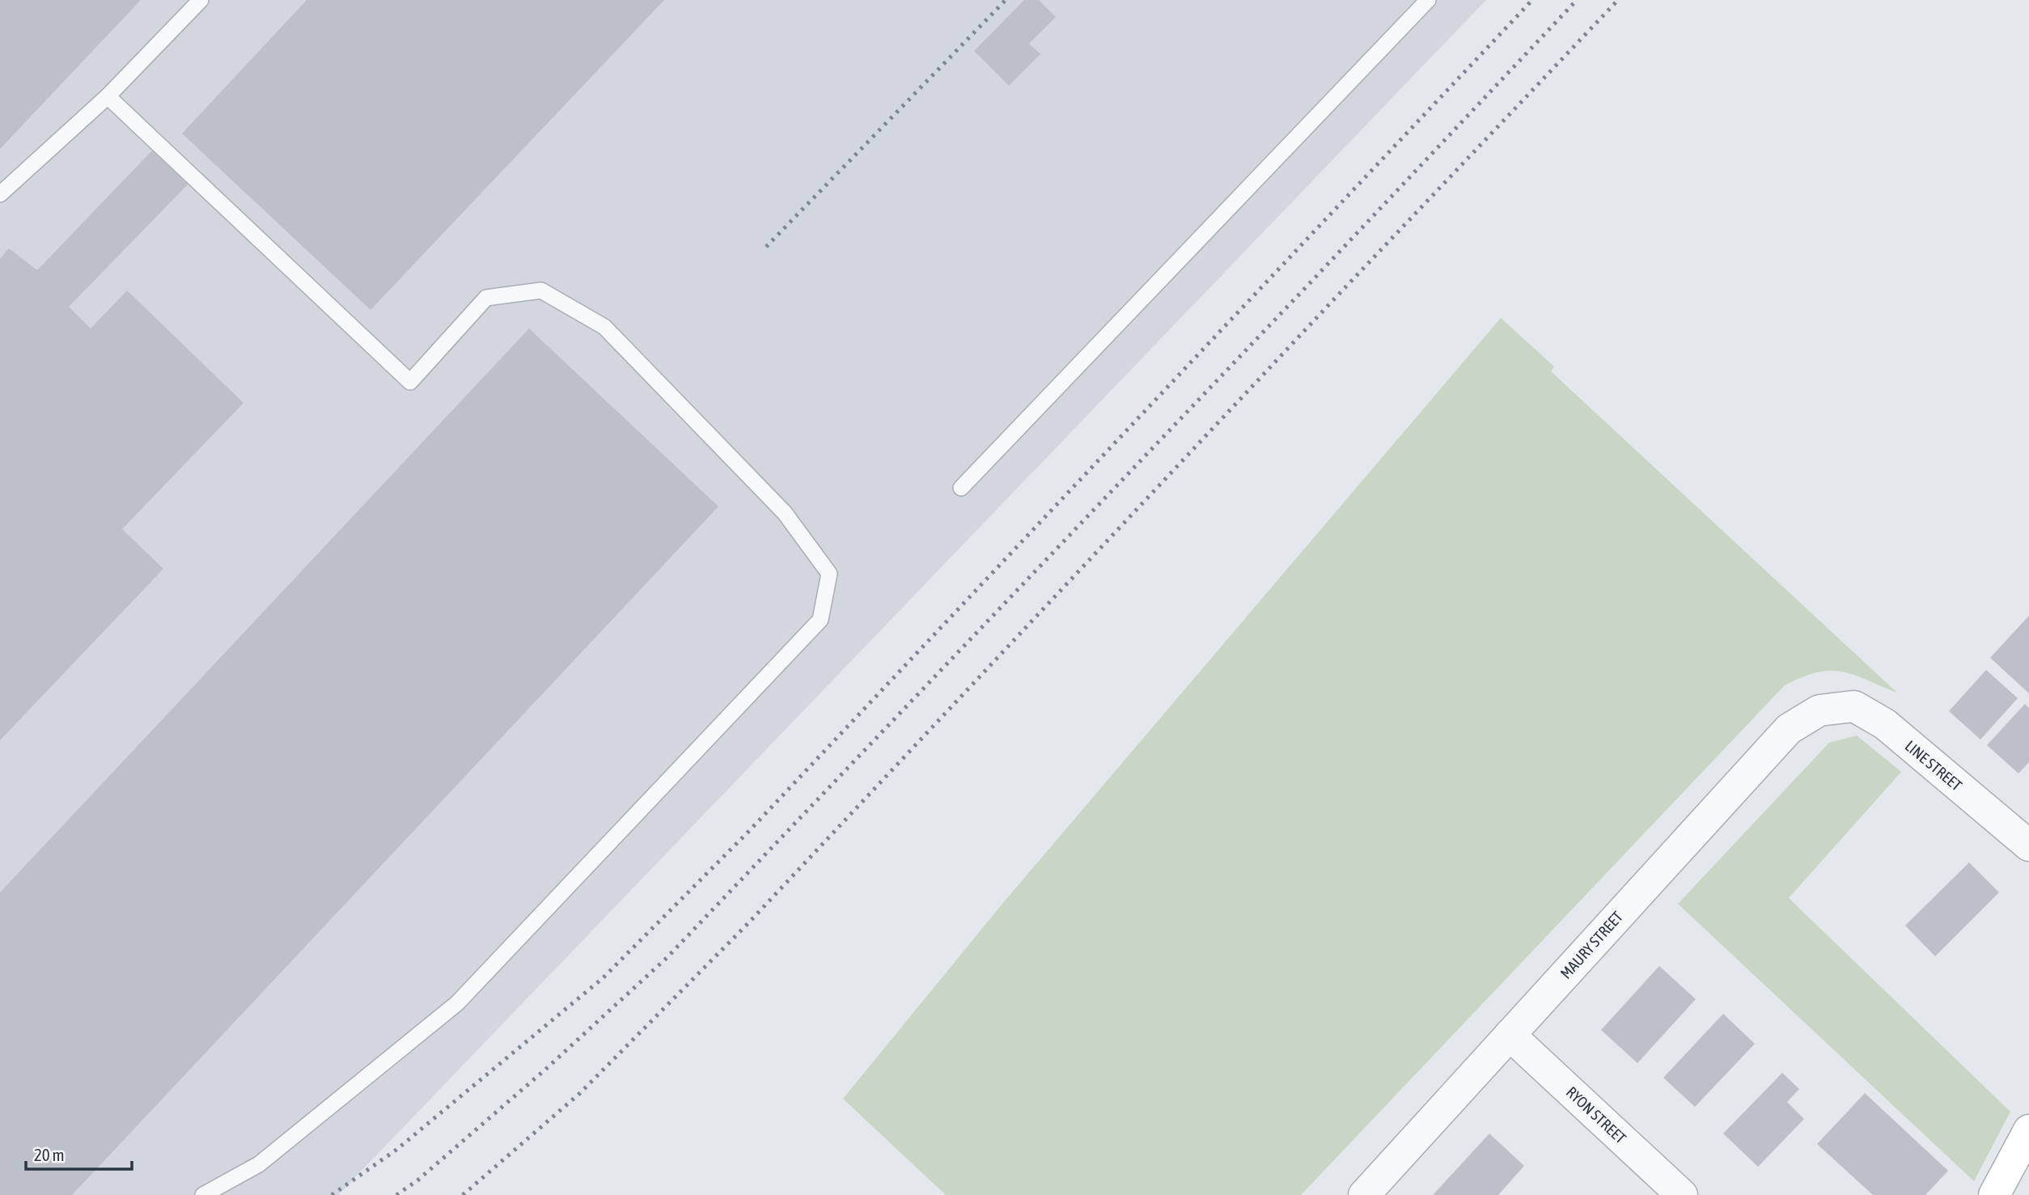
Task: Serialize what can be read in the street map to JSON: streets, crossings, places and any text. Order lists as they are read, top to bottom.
{
  "streets": {
    "street": ["LINE STREET", "MAURY STREET", "RYON STREET"]
  },
  "crossings": [
    ["LINE STREET", "MAURY STREET"],
    ["MAURY STREET", "RYON STREET"]
  ],
  "scale_bar": "20 m"
}
